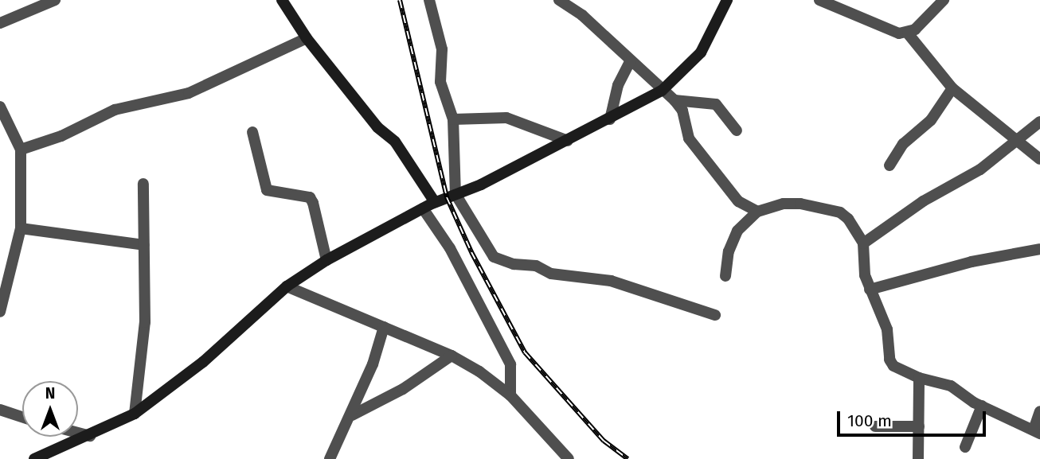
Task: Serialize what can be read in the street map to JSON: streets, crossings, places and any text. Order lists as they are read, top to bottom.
{
  "scale_bar": "100 m",
  "north": "top"
}
